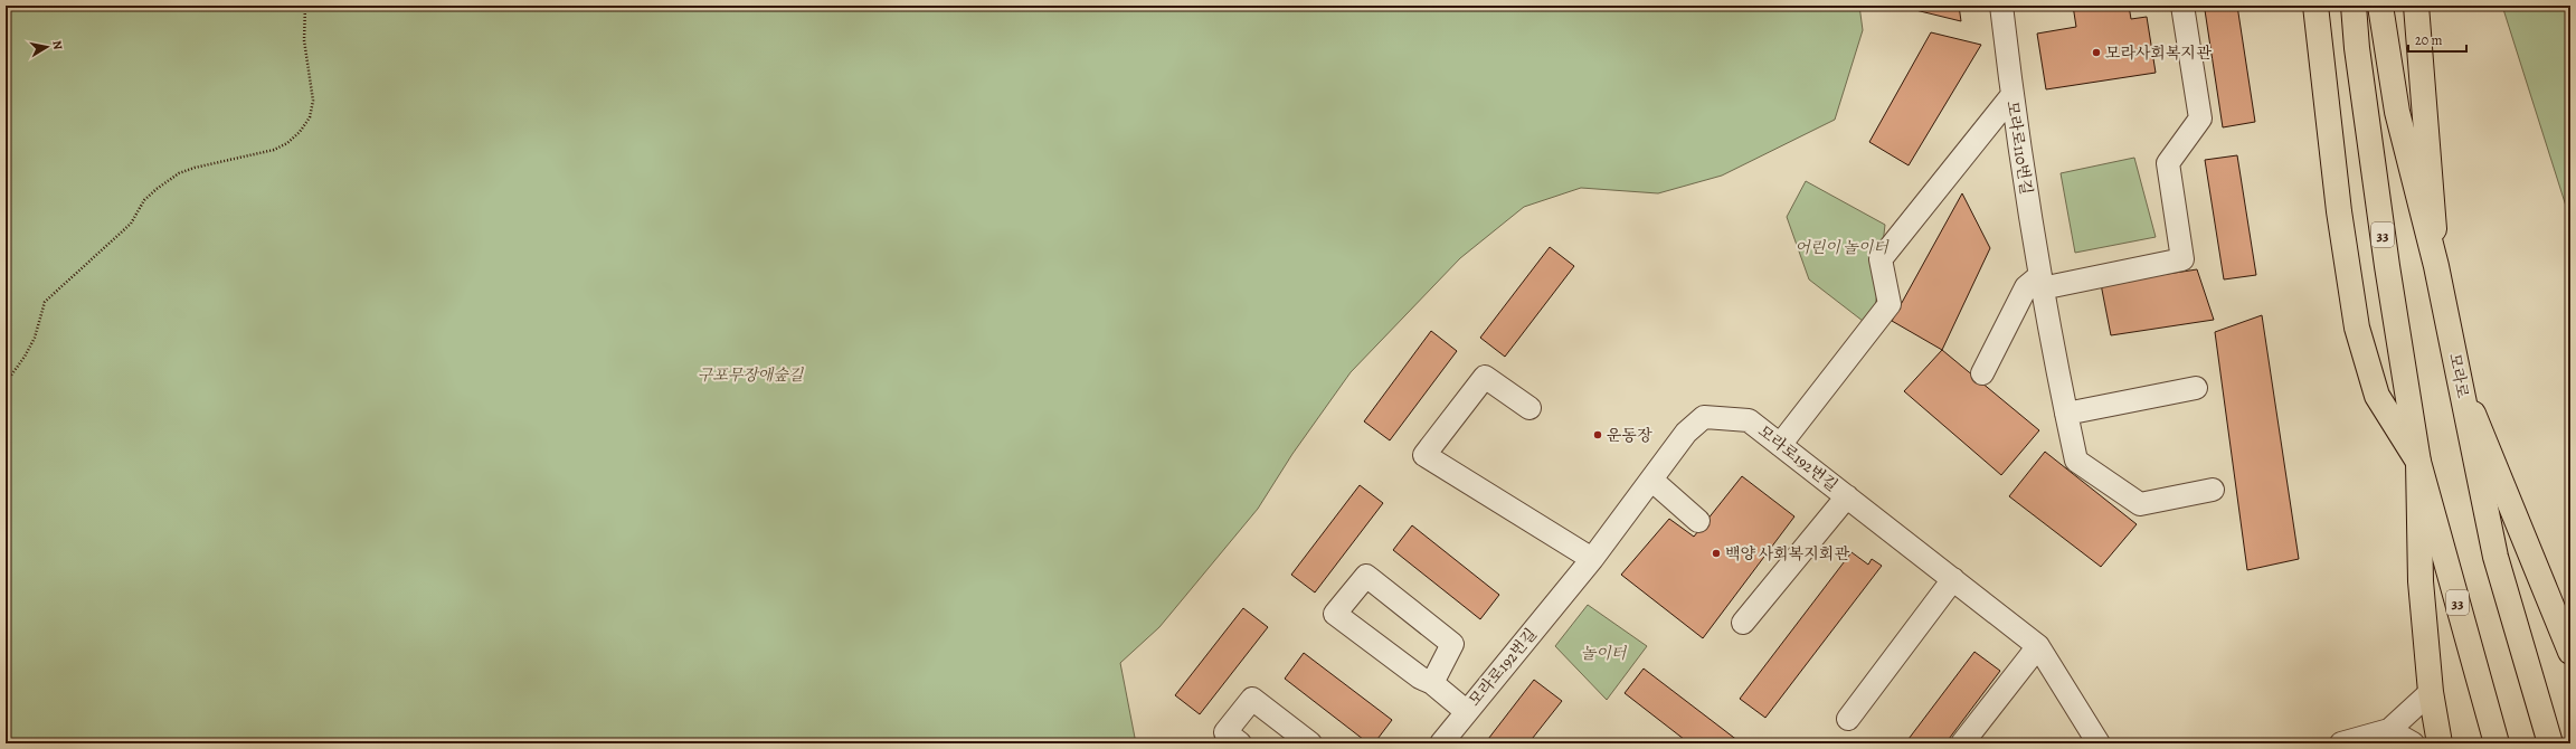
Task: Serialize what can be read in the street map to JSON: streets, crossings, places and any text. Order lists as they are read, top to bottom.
{
  "streets": {
    "main road": ["33", "모라로"],
    "street": ["모라로110번길", "모라로192번길"]
  },
  "parks": ["어린이 놀이터", "구포무장애숲길", "놀이터"],
  "places": ["모라사회복지관", "운동장", "백양 사회복지회관"],
  "scale_bar": "20 m",
  "north": "right"
}
